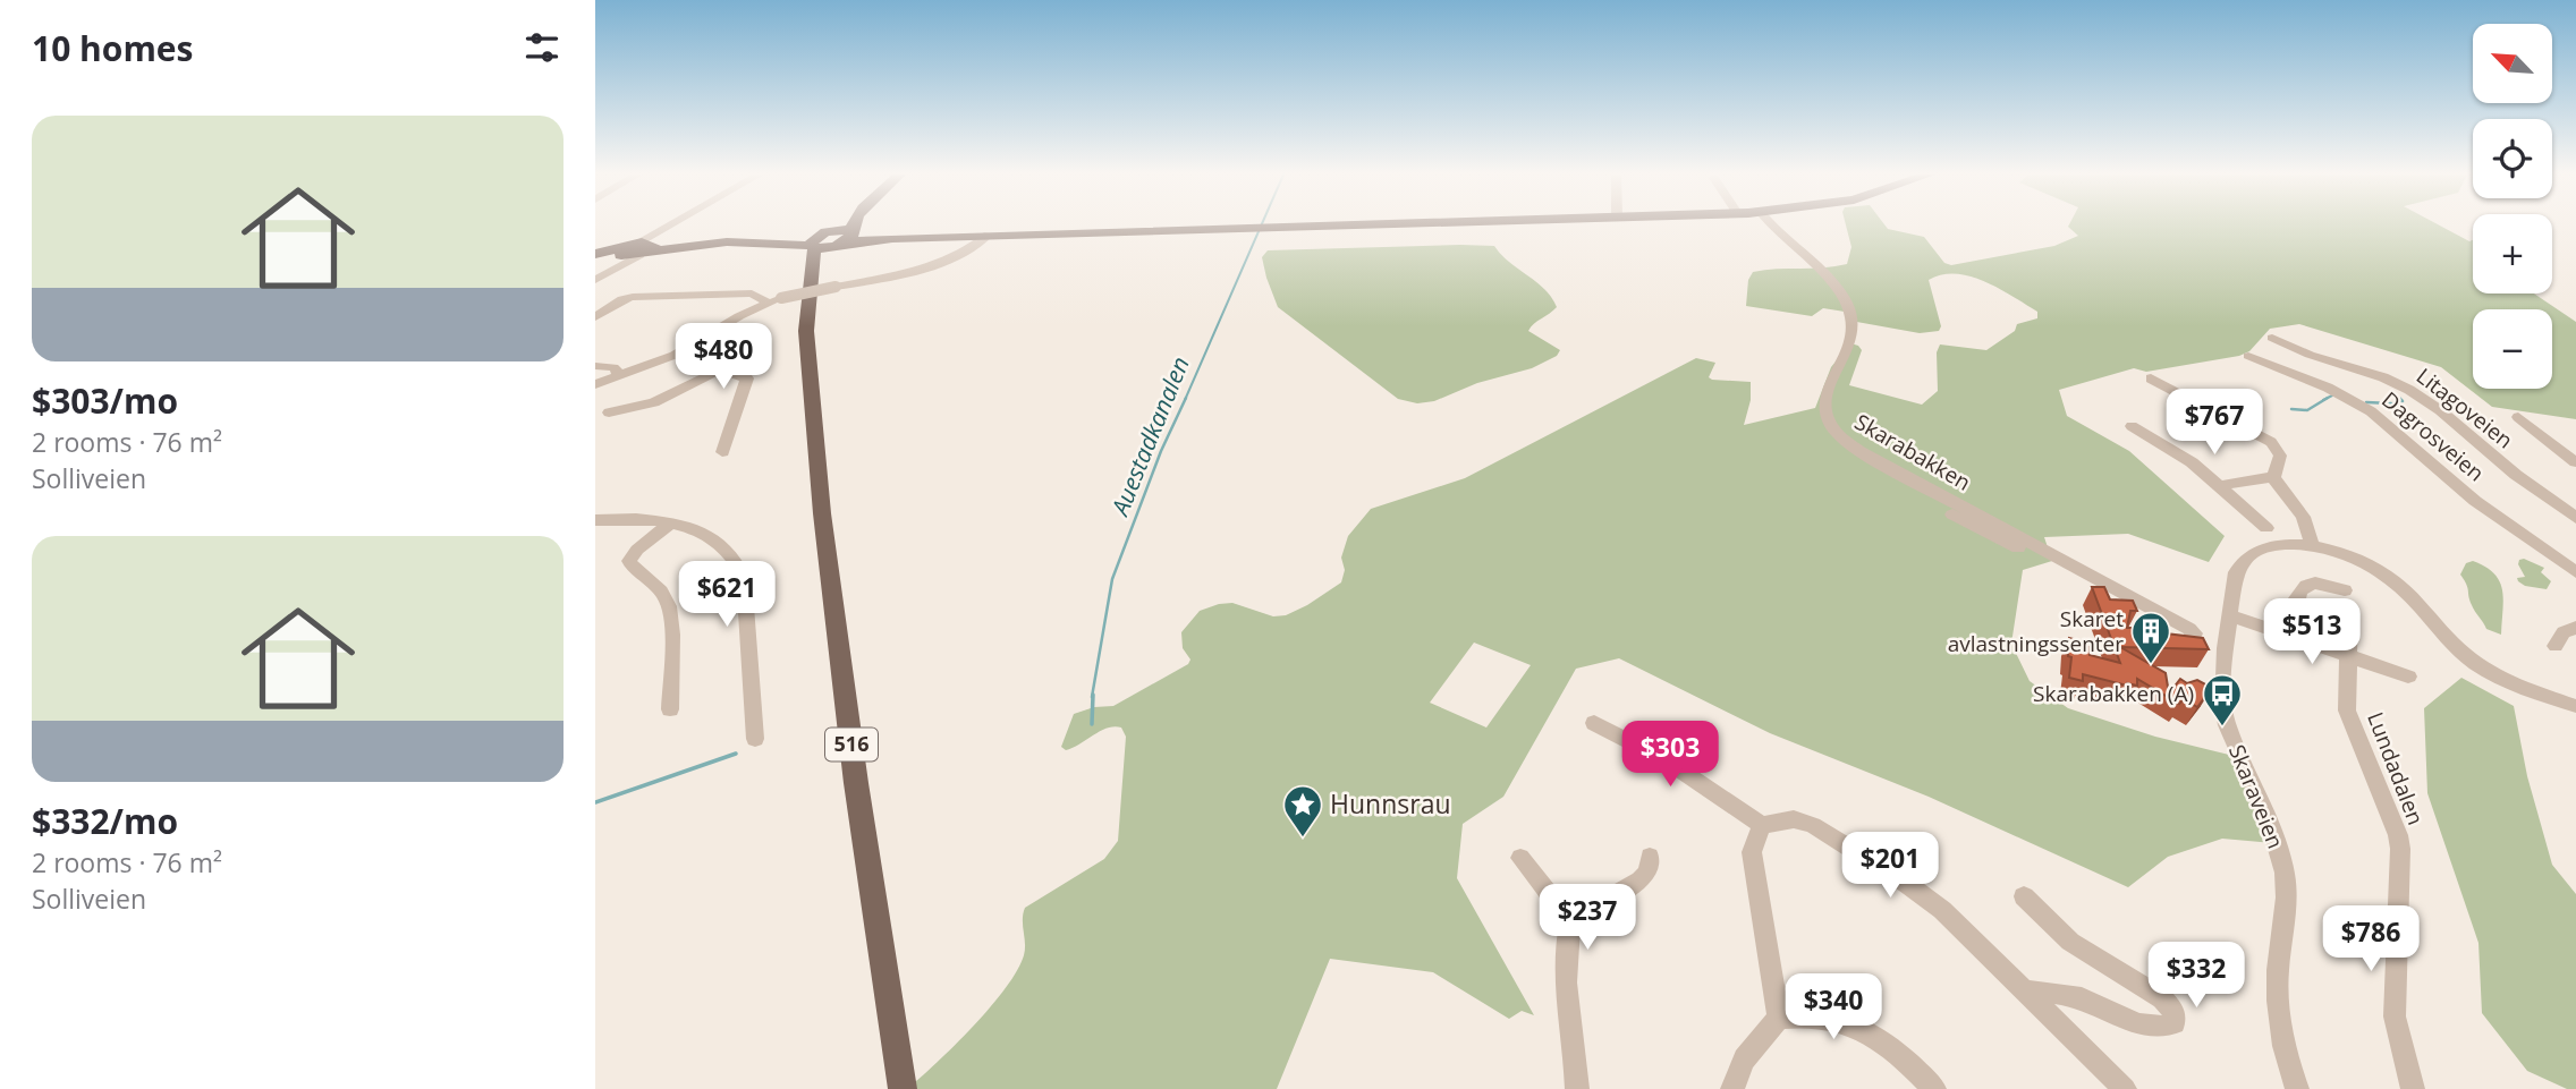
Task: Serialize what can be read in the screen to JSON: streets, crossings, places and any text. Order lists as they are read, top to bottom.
{
  "streets": {
    "main road": ["516"],
    "street": [
      "Litagoveien",
      "Dagrosveien",
      "Skarabakken",
      "Lundadalen",
      "Skaraveien"
    ]
  },
  "crossings": [
    ["Skarabakken", "Skaraveien"]
  ],
  "water": ["Auestadkanalen"],
  "places": {
    "building": ["Skaret avlastningssenter"],
    "bus stop": ["Skarabakken (A)"],
    "place": ["Hunnsrau"]
  },
  "north": "top left",
  "page": {
    "heading": "10 homes",
    "map_buttons": ["+", "−"],
    "list": [
      {
        "name": "$303/mo",
        "note": "2 rooms · 76 m² · Solliveien"
      },
      {
        "name": "$332/mo",
        "note": "2 rooms · 76 m² · Solliveien"
      }
    ],
    "price": [
      "$480",
      "$767",
      "$621",
      "$513",
      "$303",
      "$201",
      "$237",
      "$786",
      "$332",
      "$340"
    ]
  }
}
